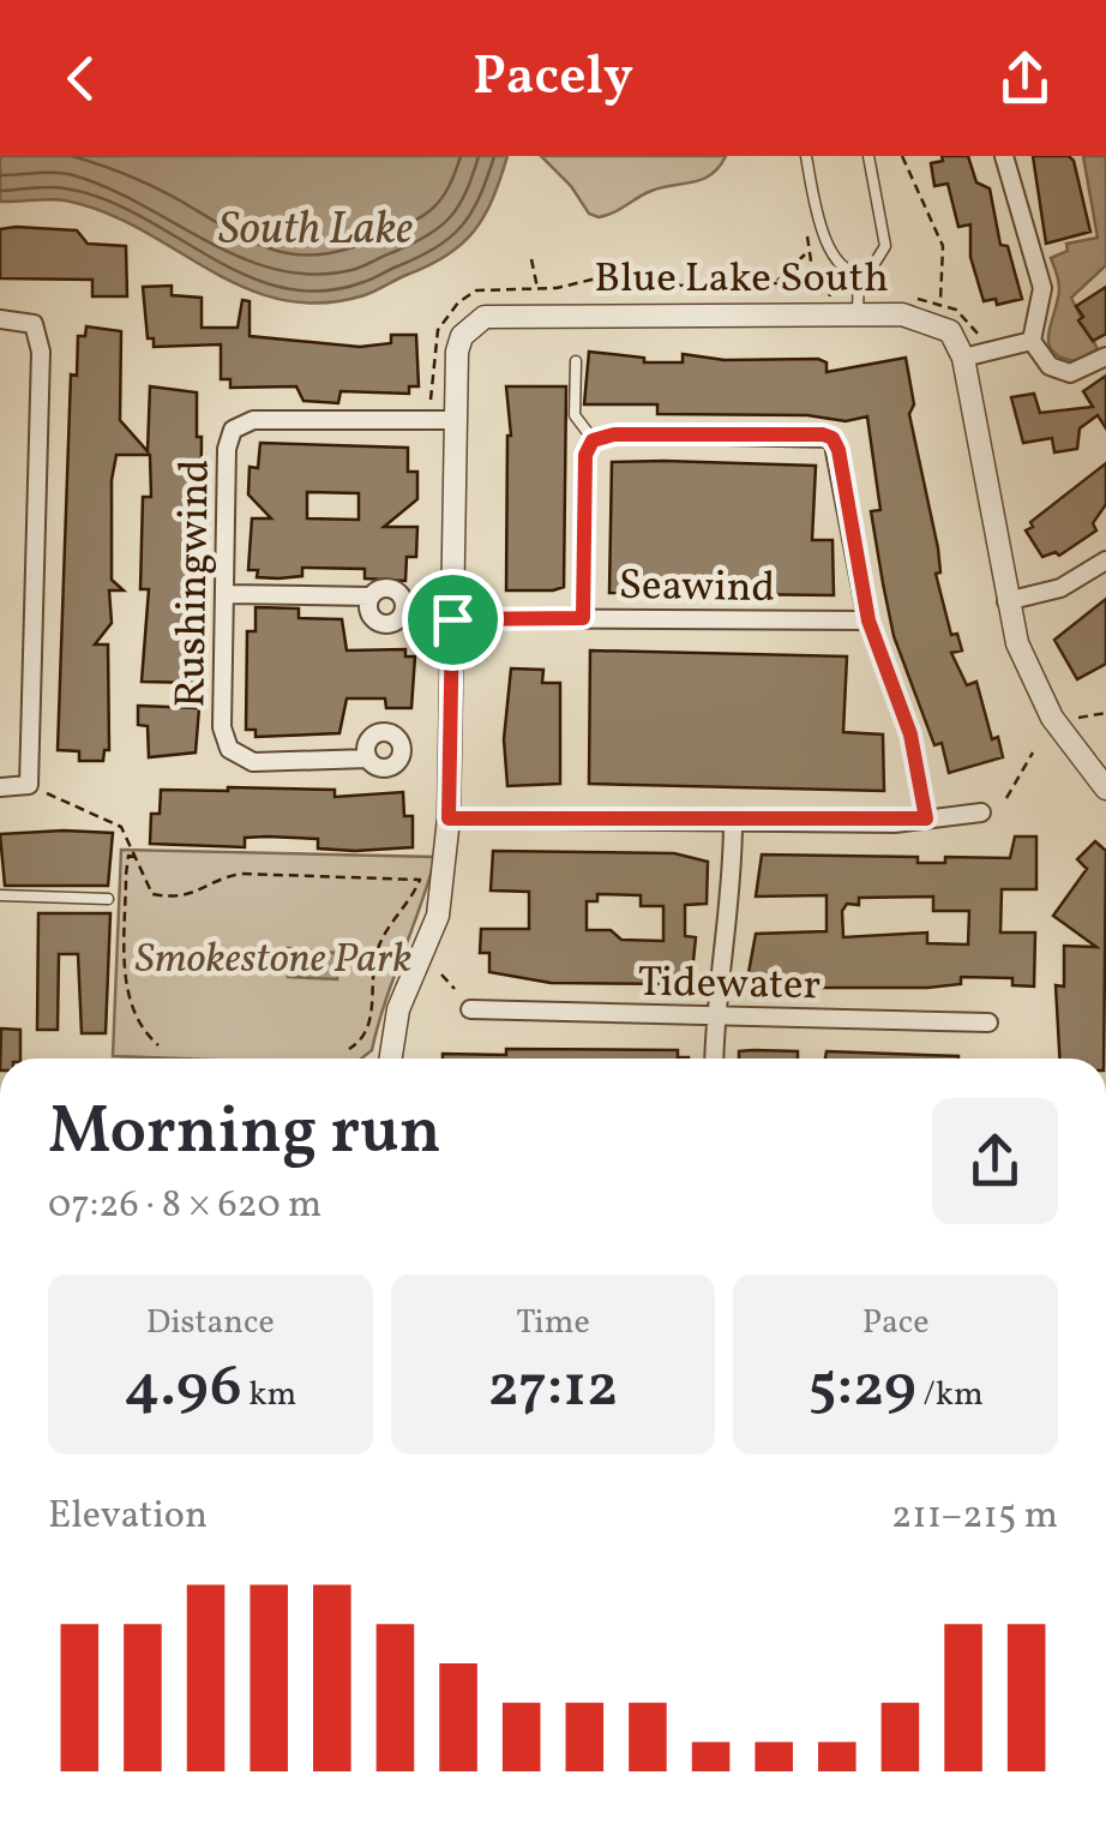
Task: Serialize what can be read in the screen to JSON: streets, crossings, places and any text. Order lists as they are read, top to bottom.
{
  "streets": {
    "street": [
      "Blue Lake South",
      "Rushingwind",
      "Seawind",
      "Tidewater"
    ]
  },
  "crossings": [
    ["Blue Lake South", "Rushingwind"]
  ],
  "water": ["South Lake"],
  "parks": ["Smokestone Park"],
  "page": {
    "header": "Pacely",
    "heading": ["Morning run", "07:26 · 8 × 620 m"],
    "stats": [
      ["Distance", "4.96 km"],
      ["Time", "27:12"],
      ["Pace", "5:29 /km"]
    ],
    "chart": ["Elevation", "211–215 m"]
  }
}
